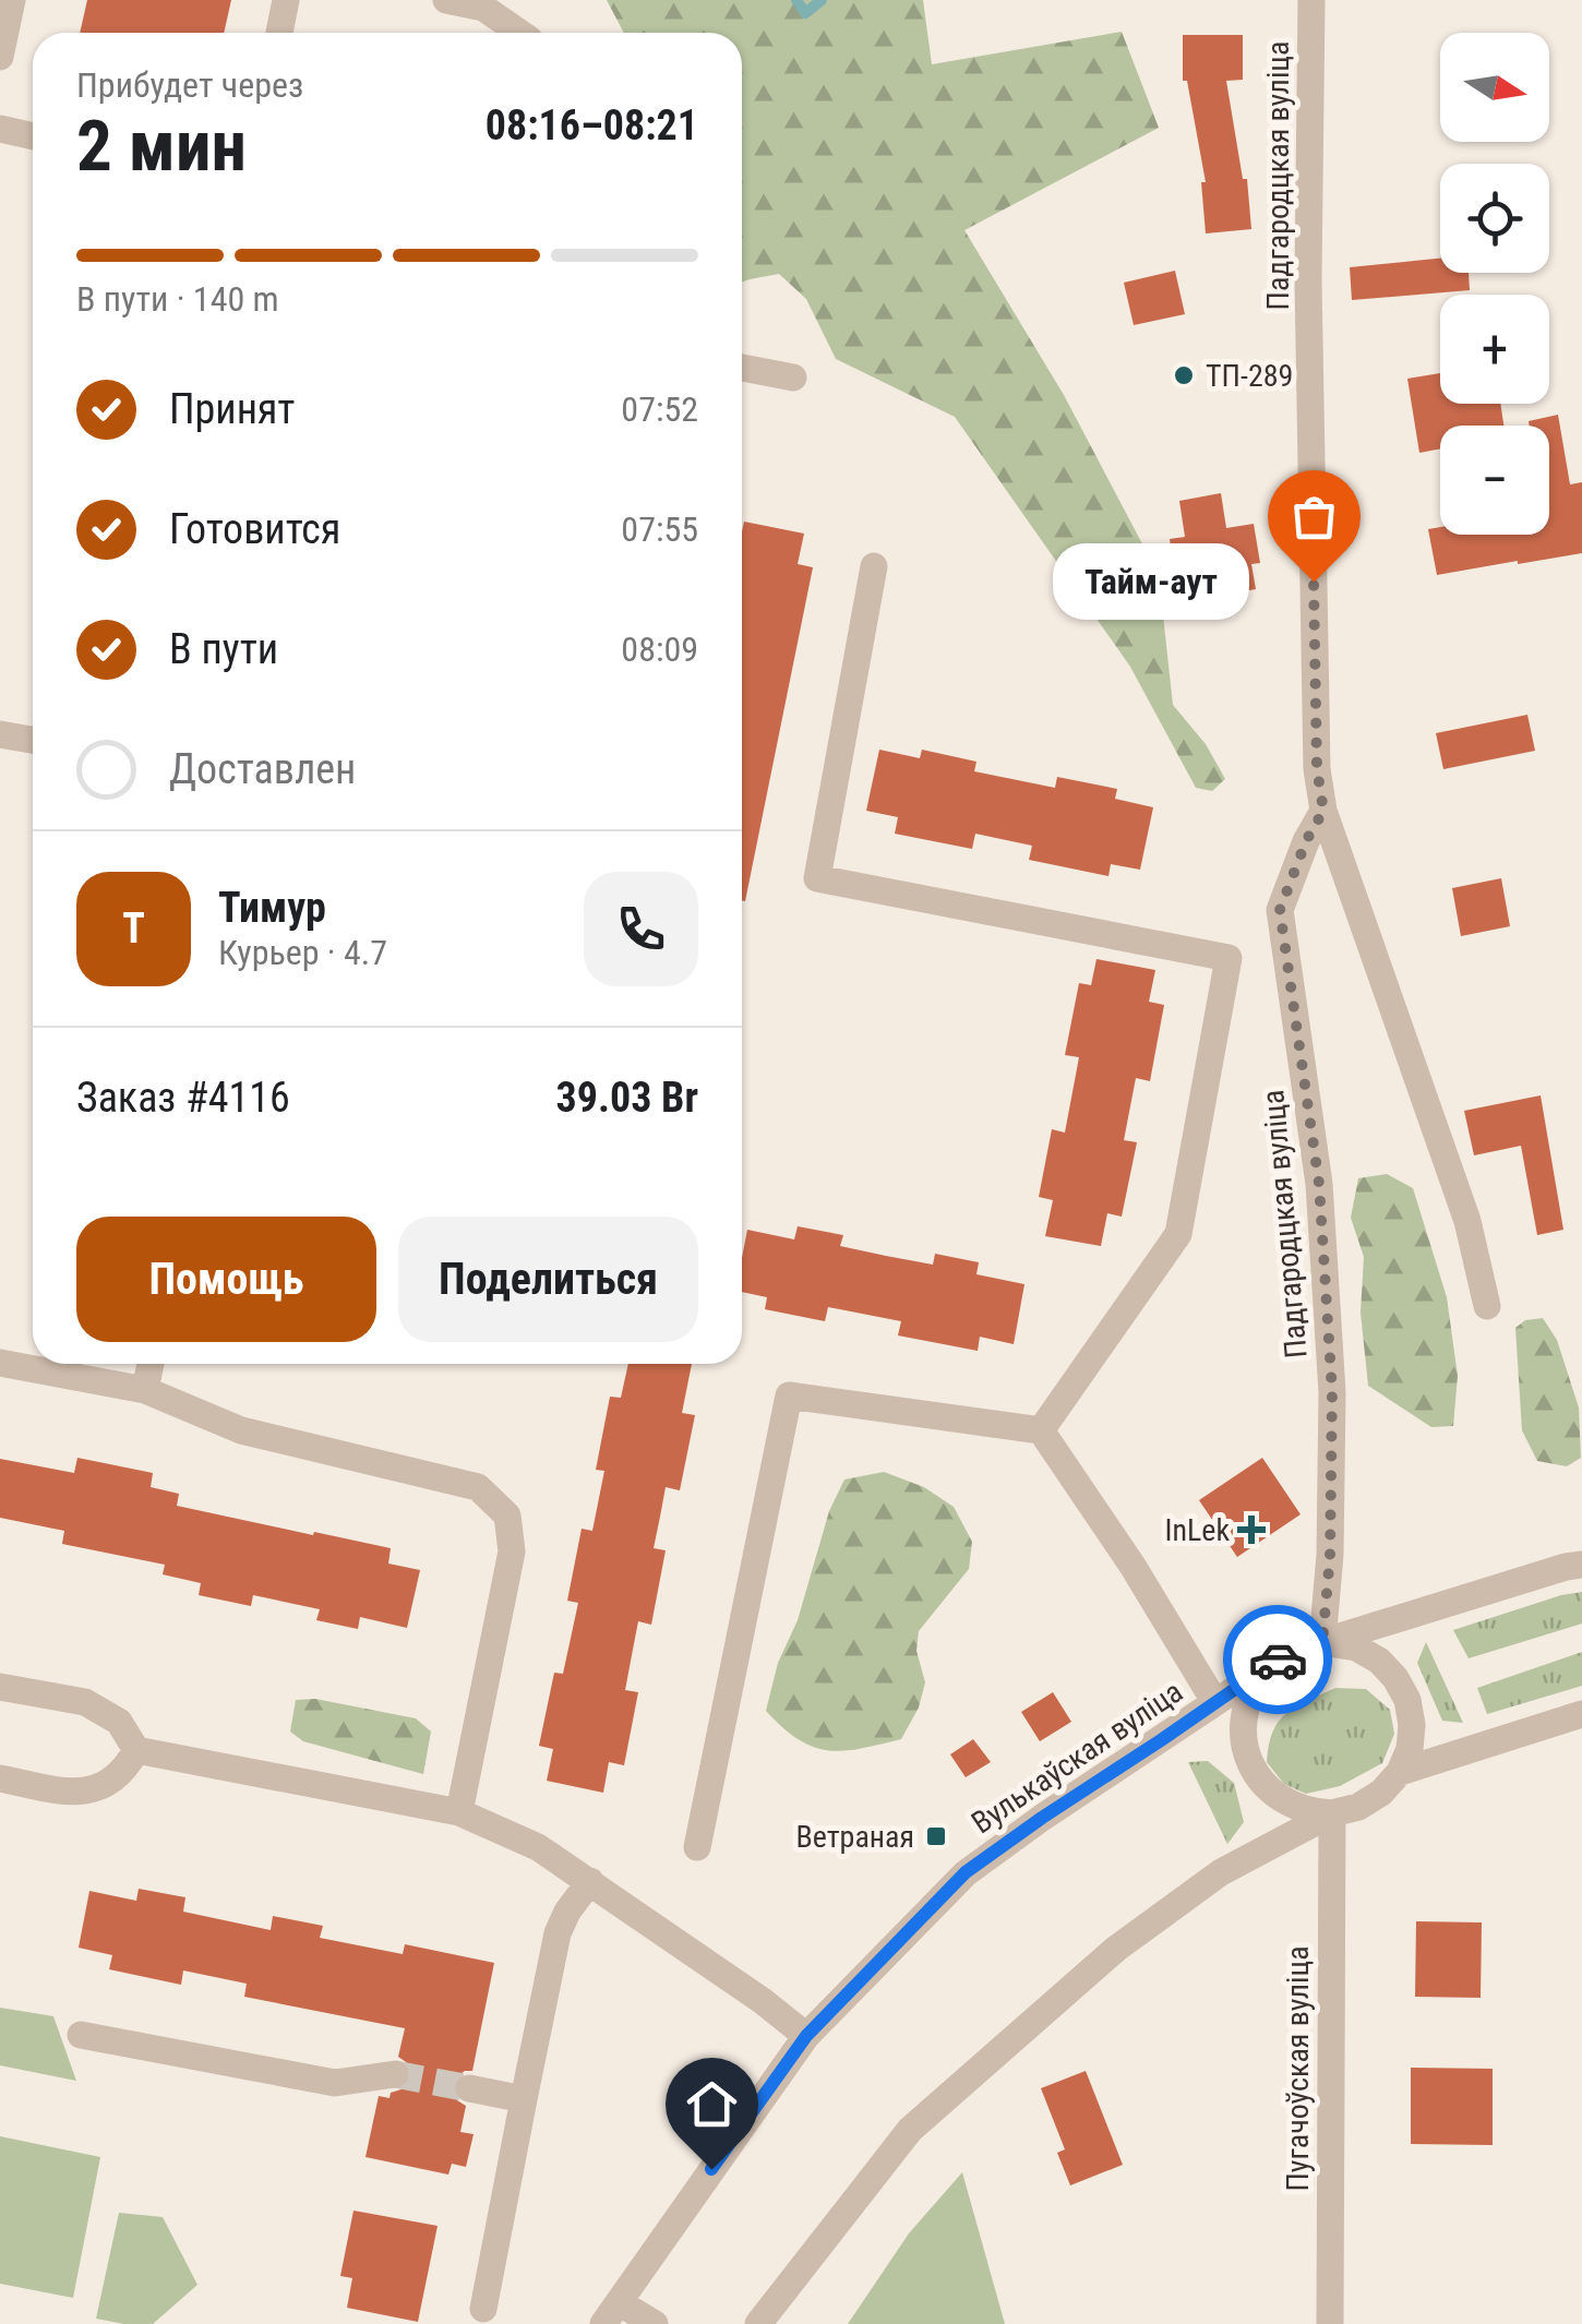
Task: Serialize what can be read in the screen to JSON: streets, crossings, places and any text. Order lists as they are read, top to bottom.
{
  "streets": {
    "street": ["Падгародцкая вуліца", "Вулькаўская вуліца", "Пугачоўская вуліца"]
  },
  "crossings": [
    ["Падгародцкая вуліца", "Вулькаўская вуліца"],
    ["Падгародцкая вуліца", "Пугачоўская вуліца"],
    ["Вулькаўская вуліца", "Пугачоўская вуліца"]
  ],
  "places": {
    "other": ["ТП-289", "Тайм-аут"],
    "health": ["InLek"],
    "transit": ["Ветраная"]
  },
  "north": "right",
  "page": {
    "map_buttons": ["+", "−"],
    "heading": ["2 мин", "Прибудет через", "08:16–08:21"],
    "panel": [
      "Тимур",
      "Курьер · 4.7",
      "Заказ #4116",
      "39.03 Br"
    ],
    "bar": "В пути · 140 m",
    "list": [
      ["Принят", "07:52"],
      ["Готовится", "07:55"],
      ["В пути", "08:09"],
      "Доставлен"
    ],
    "bubble": "Тайм-аут",
    "round": "Т",
    "buttons": ["Помощь", "Поделиться"]
  }
}
